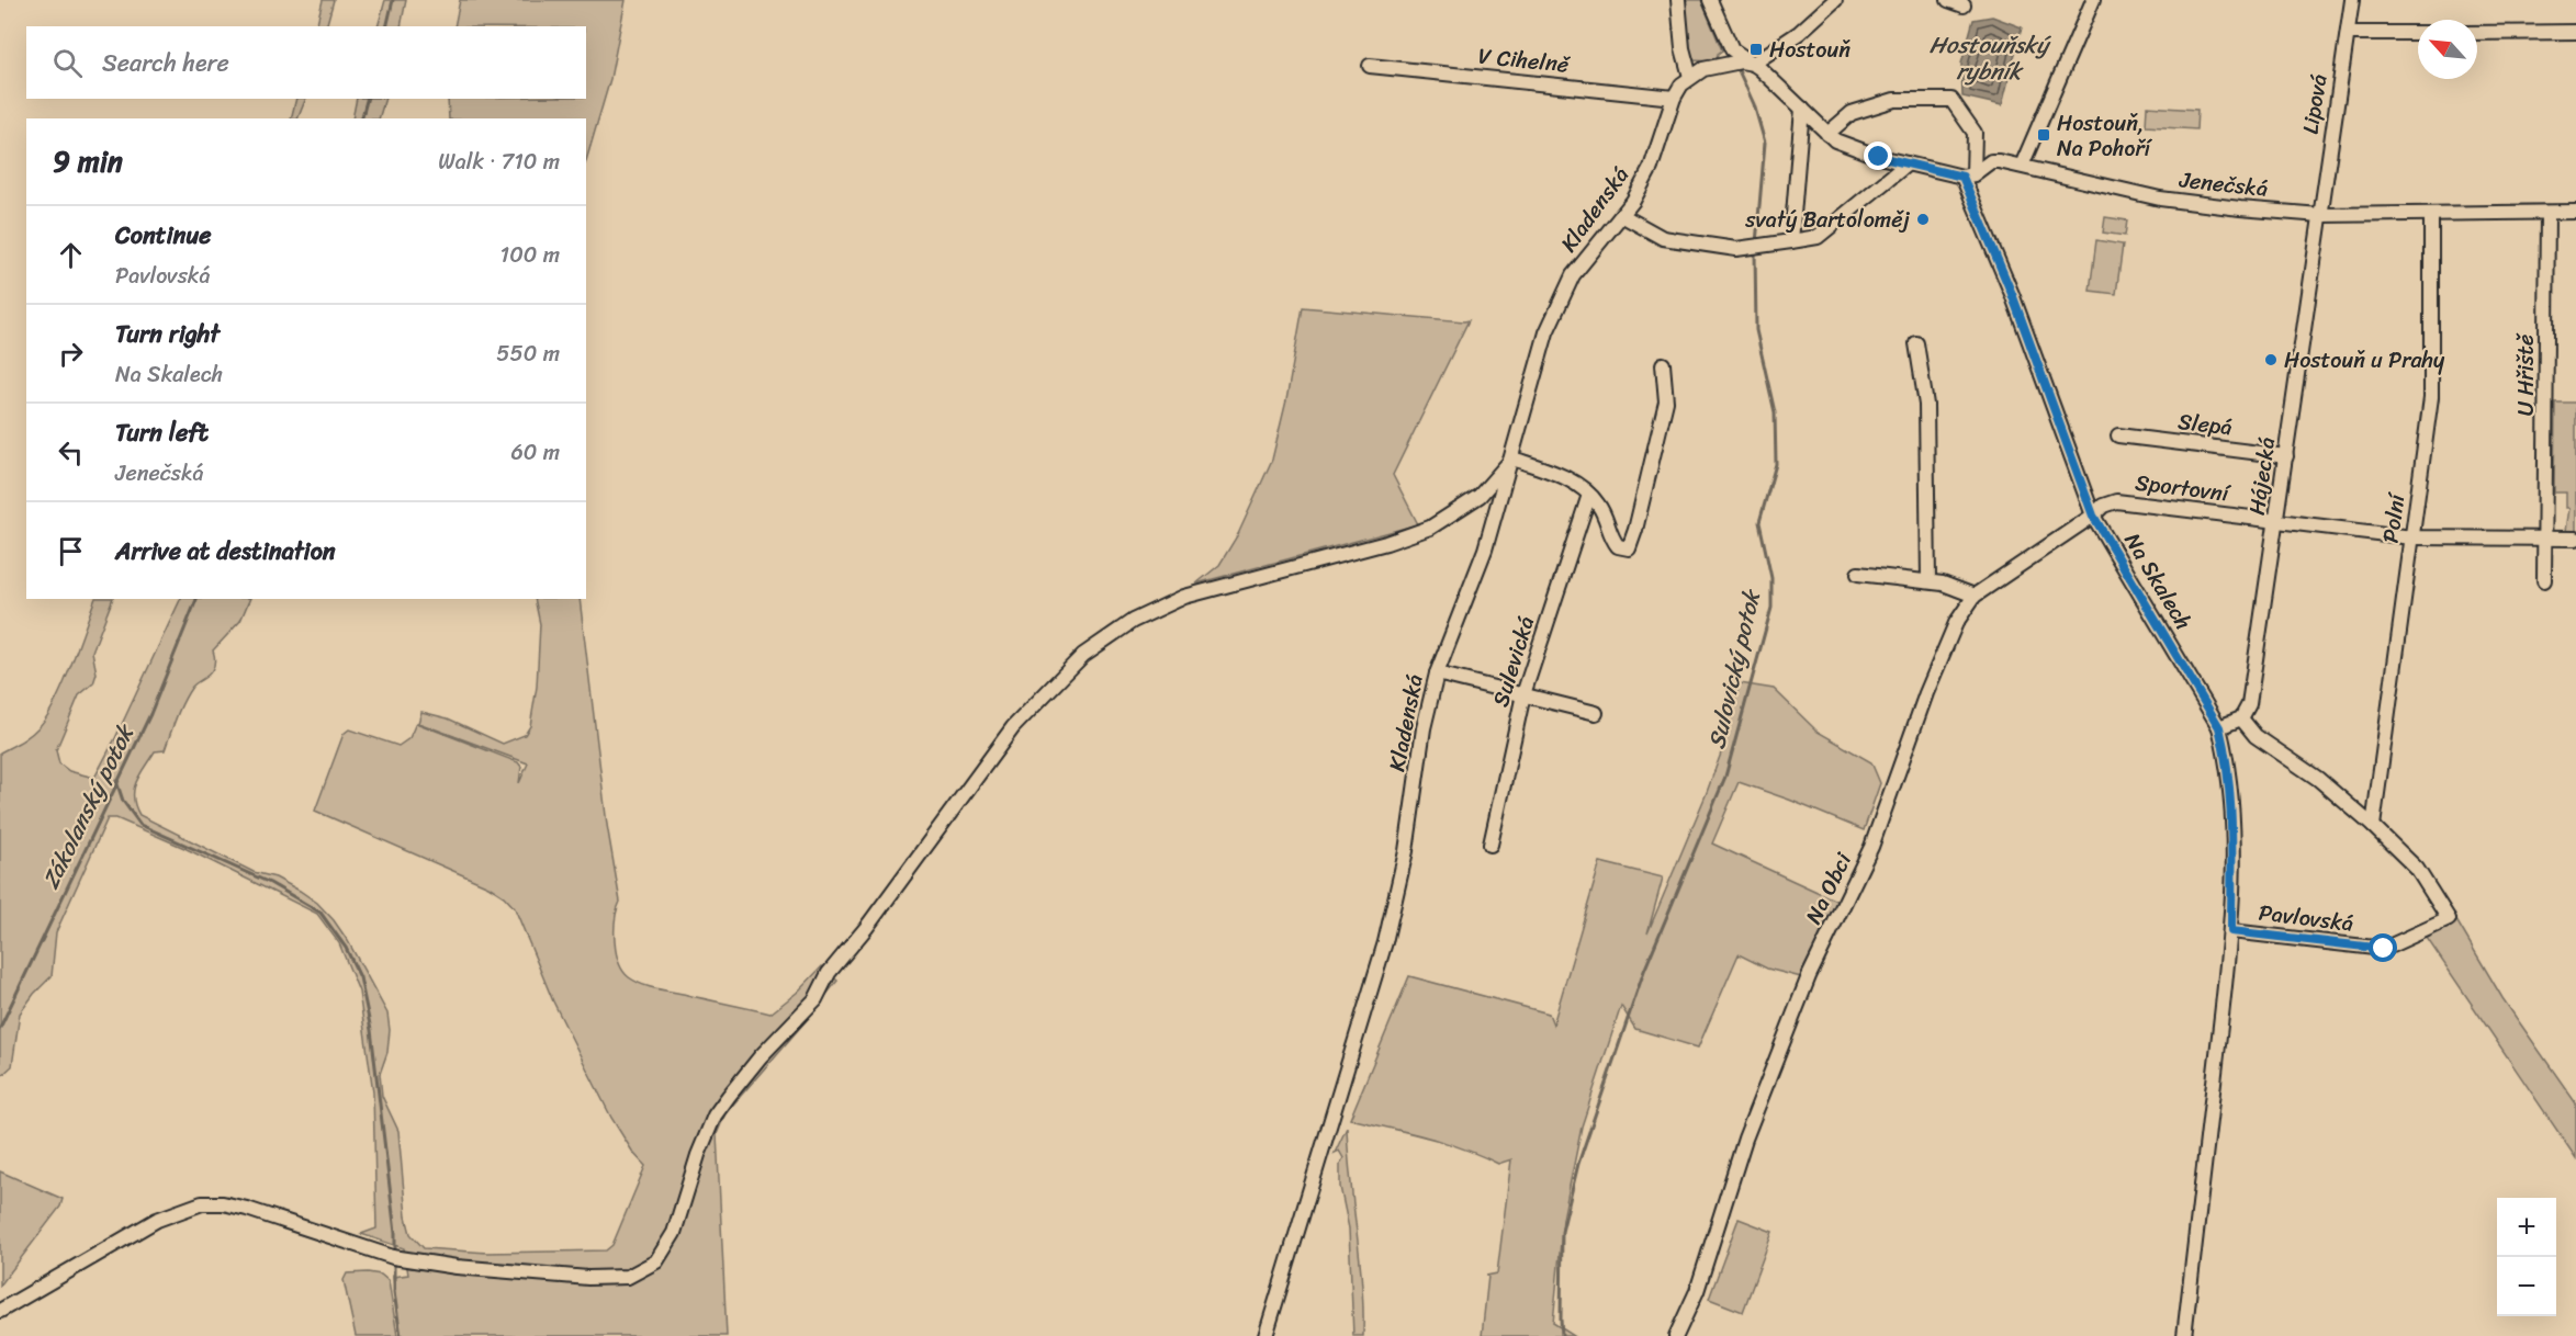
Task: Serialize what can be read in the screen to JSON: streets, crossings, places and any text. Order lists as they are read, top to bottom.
{
  "streets": {
    "street": [
      "V Cihelně",
      "Lipová",
      "Jenečská",
      "Kladenská",
      "U Hřiště",
      "Slepá",
      "Hájecká",
      "Sportovní",
      "Polní",
      "Na Skalech",
      "Sulevická",
      "Na Obci",
      "Pavlovská"
    ]
  },
  "crossings": [
    ["V Cihelně", "Kladenská"],
    ["Lipová", "Jenečská"],
    ["Lipová", "Hájecká"],
    ["Jenečská", "U Hřiště"],
    ["Jenečská", "Hájecká"],
    ["Jenečská", "Polní"],
    ["Jenečská", "Na Skalech"],
    ["U Hřiště", "Sportovní"],
    ["Slepá", "Hájecká"],
    ["Hájecká", "Sportovní"],
    ["Sportovní", "Polní"],
    ["Sportovní", "Na Skalech"],
    ["Sportovní", "Na Obci"],
    ["Polní", "Pavlovská"],
    ["Na Skalech", "Na Obci"],
    ["Na Skalech", "Pavlovská"]
  ],
  "water": ["Hostouňský rybník", "Sulovický potok", "Zákolanský potok"],
  "places": {
    "transit": ["Hostouň", "Hostouň, Na Pohoří"],
    "other": ["svatý Bartoloměj", "Hostouň u Prahy"]
  },
  "north": "top left",
  "page": {
    "search": "Search here",
    "heading": ["9 min", "Walk · 710 m"],
    "list": [
      ["Continue", "Pavlovská", "100 m"],
      ["Turn right", "Na Skalech", "550 m"],
      ["Turn left", "Jenečská", "60 m"],
      "Arrive at destination"
    ],
    "map_buttons": ["+", "−"]
  }
}
